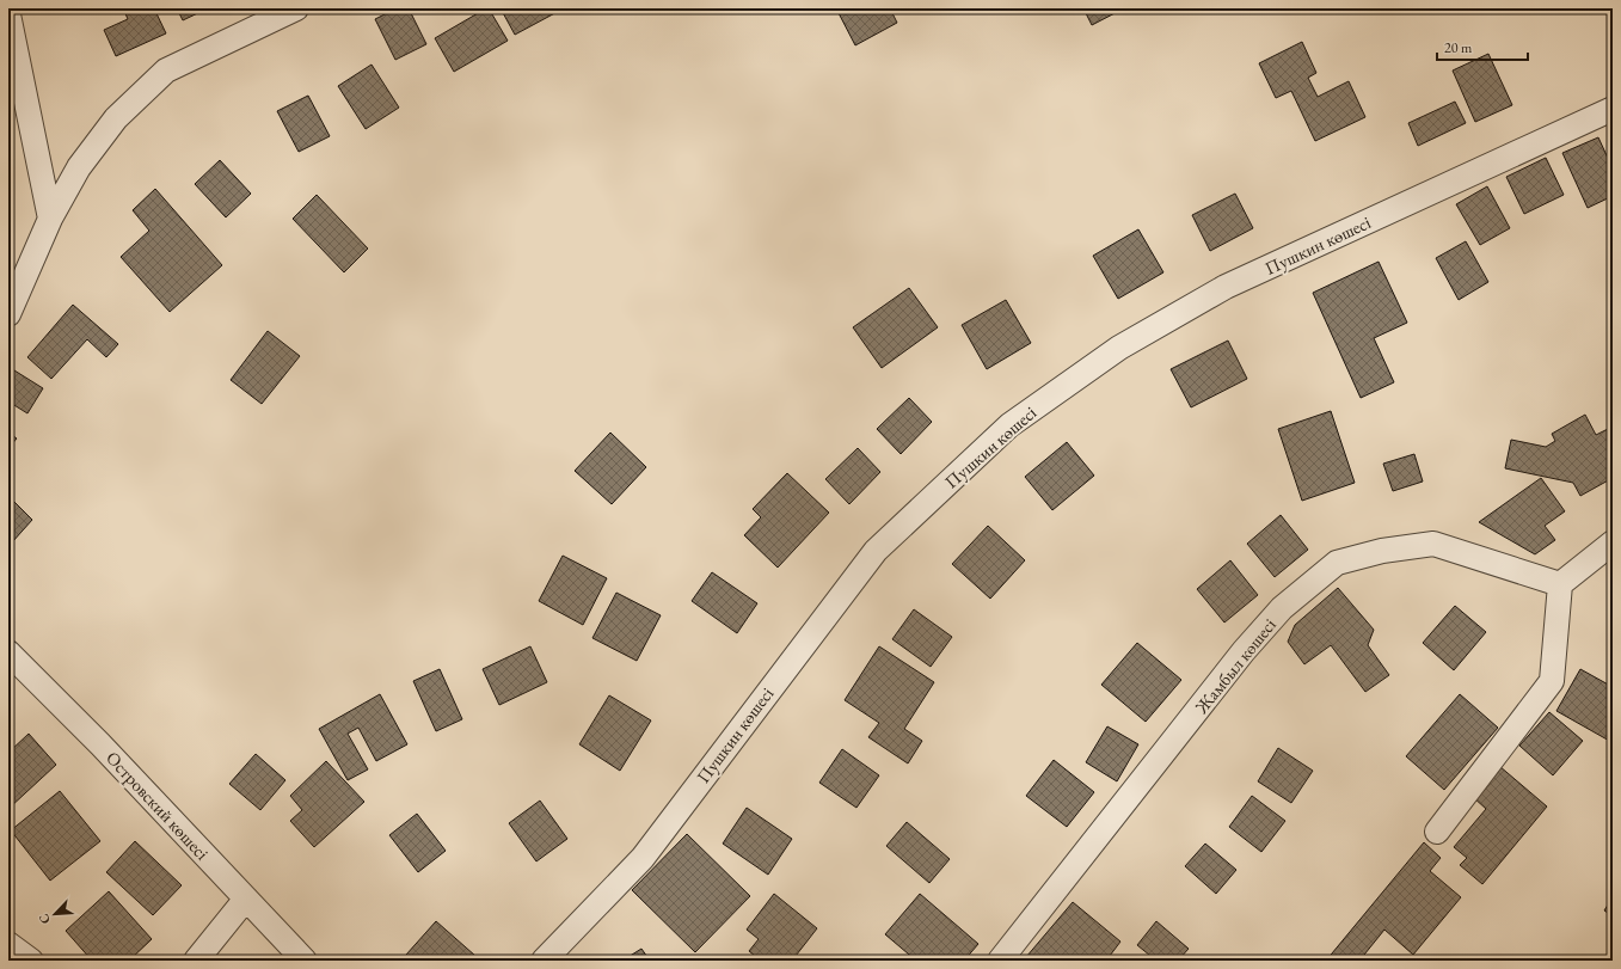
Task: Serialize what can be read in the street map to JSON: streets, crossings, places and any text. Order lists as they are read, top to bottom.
{
  "streets": {
    "street": ["Пушкин көшесі", "Жамбыл көшесі", "Островский көшесі"]
  },
  "scale_bar": "20 m",
  "north": "bottom left"
}
